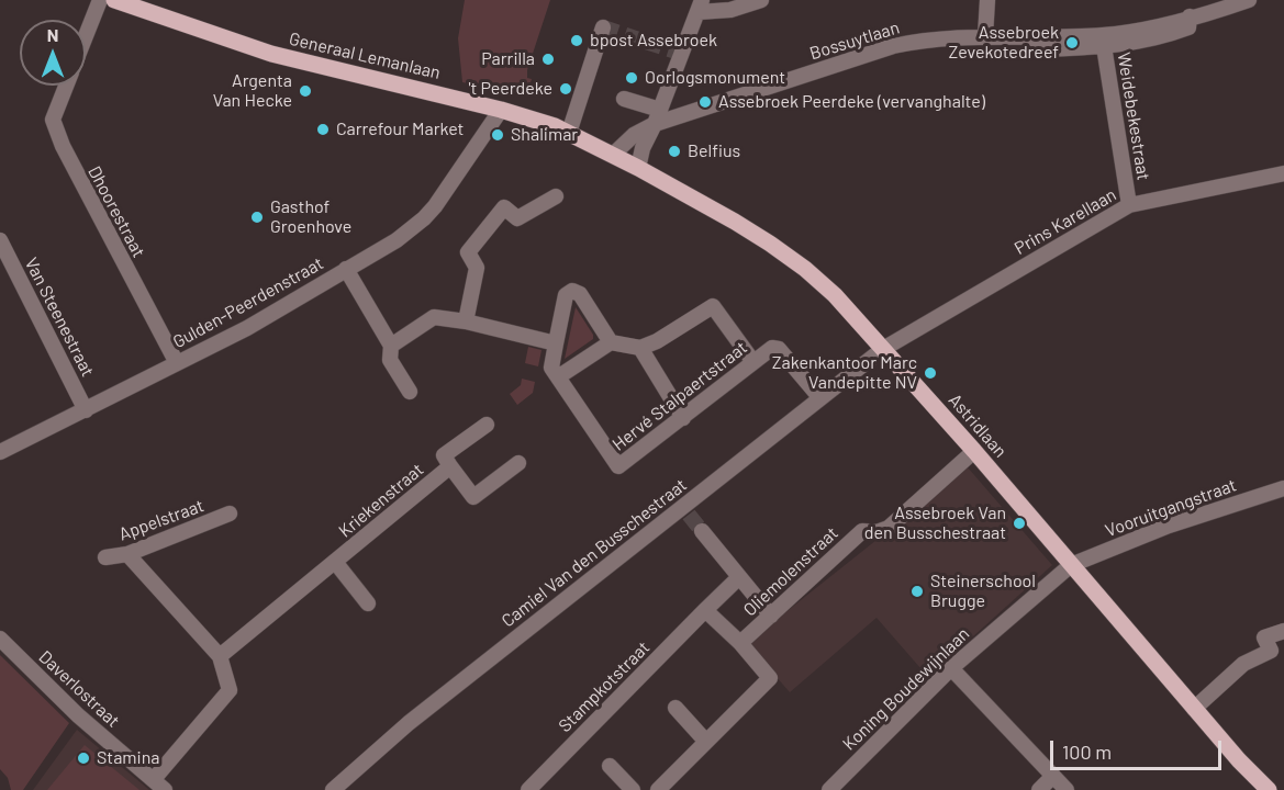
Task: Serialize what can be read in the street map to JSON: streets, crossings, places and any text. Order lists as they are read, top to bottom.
{
  "streets": {
    "main road": ["Generaal Lemanlaan", "Astridlaan"],
    "street": [
      "Bossuytlaan",
      "Weidebekestraat",
      "Dhoorestraat",
      "Prins Karellaan",
      "Gulden-Peerdenstraat",
      "Van Steenestraat",
      "Hervé Stalpaertstraat",
      "Kriekenstraat",
      "Vooruitgangstraat",
      "Appelstraat",
      "Camiel Van den Busschestraat",
      "Oliemolenstraat",
      "Stampkotstraat",
      "Daverlostraat",
      "Koning Boudewijnlaan"
    ]
  },
  "crossings": [
    ["Bossuytlaan", "Generaal Lemanlaan"],
    ["Bossuytlaan", "Weidebekestraat"],
    ["Bossuytlaan", "Astridlaan"],
    ["Generaal Lemanlaan", "Gulden-Peerdenstraat"],
    ["Generaal Lemanlaan", "Astridlaan"],
    ["Weidebekestraat", "Prins Karellaan"],
    ["Dhoorestraat", "Gulden-Peerdenstraat"],
    ["Prins Karellaan", "Astridlaan"],
    ["Prins Karellaan", "Camiel Van den Busschestraat"],
    ["Gulden-Peerdenstraat", "Van Steenestraat"],
    ["Hervé Stalpaertstraat", "Camiel Van den Busschestraat"],
    ["Astridlaan", "Vooruitgangstraat"],
    ["Astridlaan", "Camiel Van den Busschestraat"],
    ["Astridlaan", "Oliemolenstraat"],
    ["Astridlaan", "Koning Boudewijnlaan"],
    ["Vooruitgangstraat", "Koning Boudewijnlaan"]
  ],
  "places": [
    "bpost Assebroek",
    "Assebroek Zevekotedreef",
    "Parrilla",
    "Oorlogsmonument",
    "'t Peerdeke",
    "Argenta Van Hecke",
    "Assebroek Peerdeke (vervanghalte)",
    "Carrefour Market",
    "Shalimar",
    "Belfius",
    "Gasthof Groenhove",
    "Zakenkantoor Marc Vandepitte NV",
    "Assebroek Van den Busschestraat",
    "Steinerschool Brugge",
    "Stamina"
  ],
  "scale_bar": "100 m",
  "north": "top"
}
